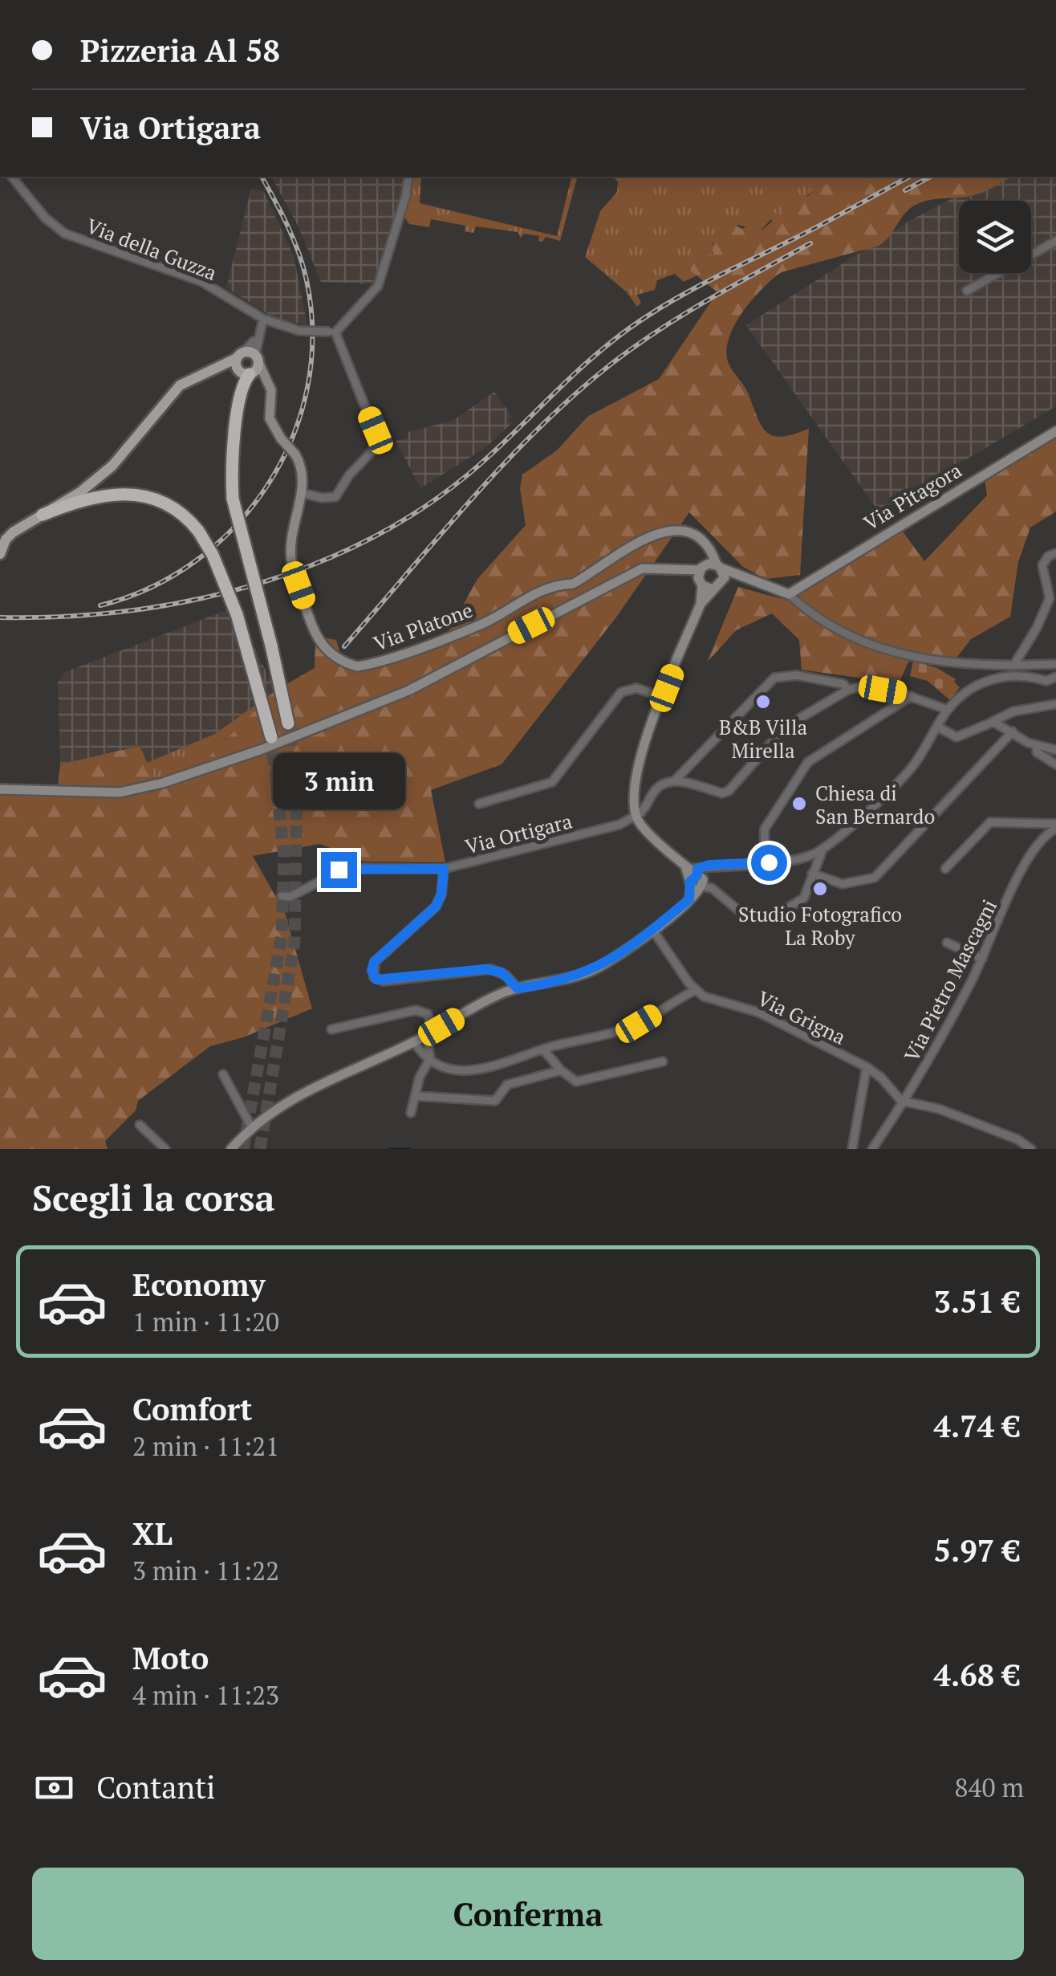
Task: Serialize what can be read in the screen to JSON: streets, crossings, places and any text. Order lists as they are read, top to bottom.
{
  "streets": {
    "street": [
      "Via della Guzza",
      "Via Pitagora",
      "Via Platone",
      "Via Ortigara",
      "Via Pietro Mascagni",
      "Via Grigna"
    ]
  },
  "crossings": [
    ["Via Pietro Mascagni", "Via Grigna"]
  ],
  "places": ["B&B Villa Mirella", "Chiesa di San Bernardo", "Studio Fotografico La Roby"],
  "page": {
    "banner": ["Pizzeria Al 58", "Via Ortigara"],
    "bubble": "3 min",
    "heading": "Scegli la corsa",
    "list": [
      {
        "name": "Economy",
        "note": "1 min · 11:20",
        "value": "3.51 €"
      },
      {
        "name": "Comfort",
        "note": "2 min · 11:21",
        "value": "4.74 €"
      },
      {
        "name": "XL",
        "note": "3 min · 11:22",
        "value": "5.97 €"
      },
      {
        "name": "Moto",
        "note": "4 min · 11:23",
        "value": "4.68 €"
      }
    ],
    "pay": ["Contanti", "840 m"],
    "buttons": "Conferma"
  }
}
